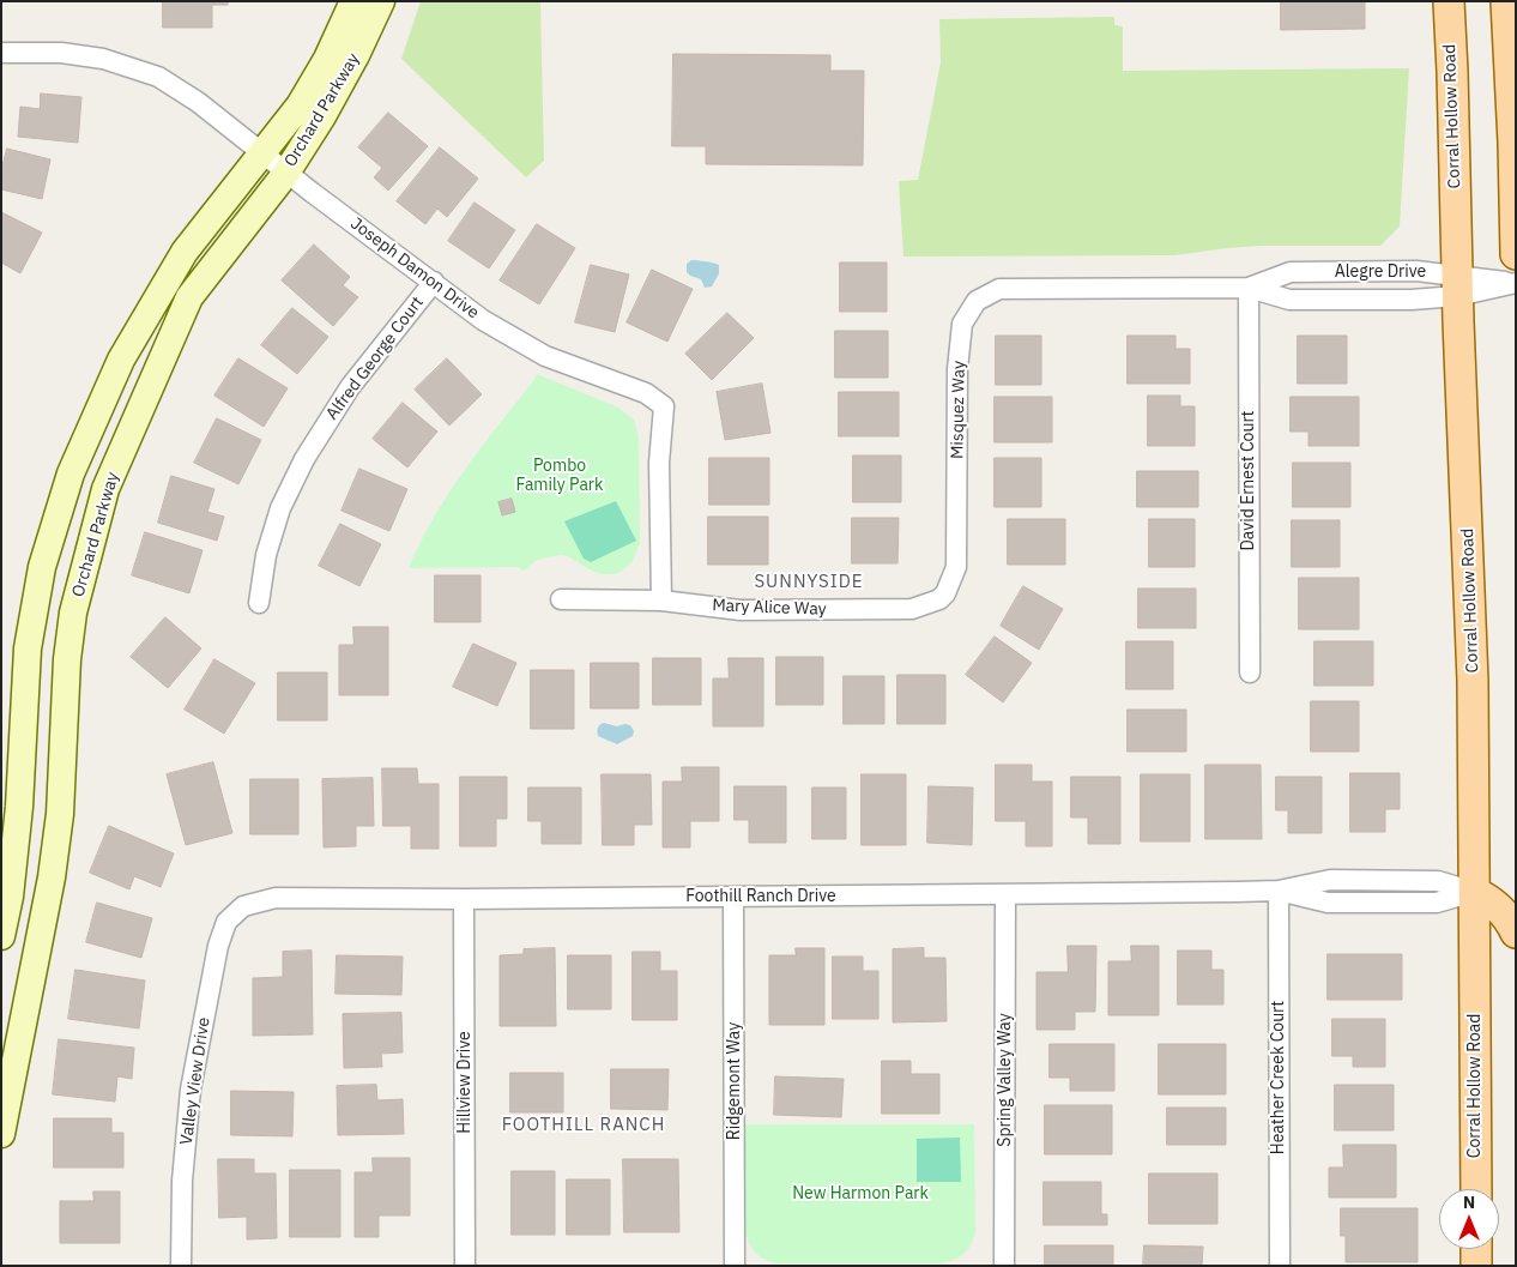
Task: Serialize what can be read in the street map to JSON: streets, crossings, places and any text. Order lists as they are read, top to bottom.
{
  "streets": {
    "main road": ["Corral Hollow Road"],
    "street": [
      "Orchard Parkway",
      "Joseph Damon Drive",
      "Alegre Drive",
      "Alfred George Court",
      "Misquez Way",
      "David Ernest Court",
      "Mary Alice Way",
      "Foothill Ranch Drive",
      "Heather Creek Court",
      "Spring Valley Way",
      "Valley View Drive",
      "Ridgemont Way",
      "Hillview Drive"
    ]
  },
  "crossings": [
    ["Orchard Parkway", "Joseph Damon Drive"],
    ["Corral Hollow Road", "Alegre Drive"],
    ["Corral Hollow Road", "Foothill Ranch Drive"],
    ["Joseph Damon Drive", "Alfred George Court"],
    ["Joseph Damon Drive", "Mary Alice Way"],
    ["Alegre Drive", "Misquez Way"],
    ["Alegre Drive", "David Ernest Court"],
    ["Misquez Way", "Mary Alice Way"],
    ["Foothill Ranch Drive", "Heather Creek Court"],
    ["Foothill Ranch Drive", "Spring Valley Way"],
    ["Foothill Ranch Drive", "Valley View Drive"],
    ["Foothill Ranch Drive", "Ridgemont Way"],
    ["Foothill Ranch Drive", "Hillview Drive"]
  ],
  "districts": ["SUNNYSIDE", "FOOTHILL RANCH"],
  "parks": ["Pombo Family Park", "New Harmon Park"],
  "north": "top"
}
